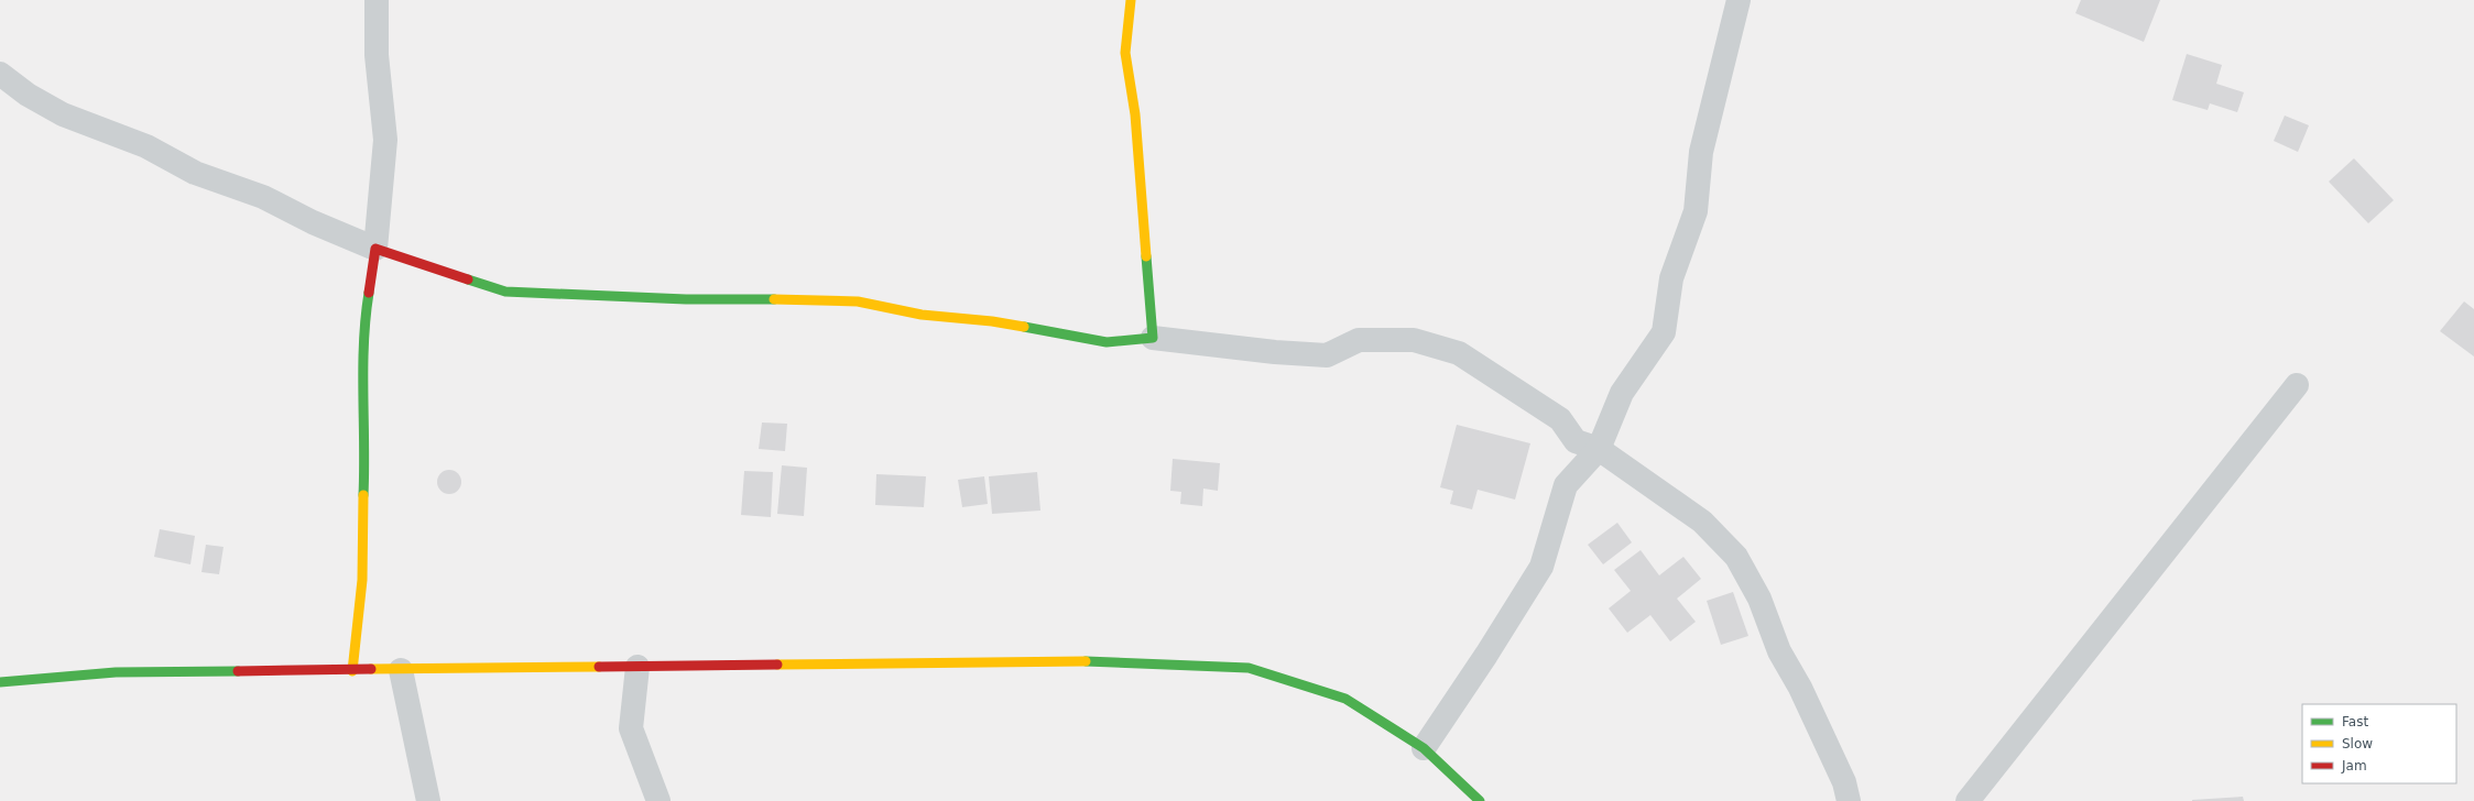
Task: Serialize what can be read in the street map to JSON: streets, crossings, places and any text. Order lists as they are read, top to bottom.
{
  "legend": ["Fast", "Slow", "Jam"]
}
